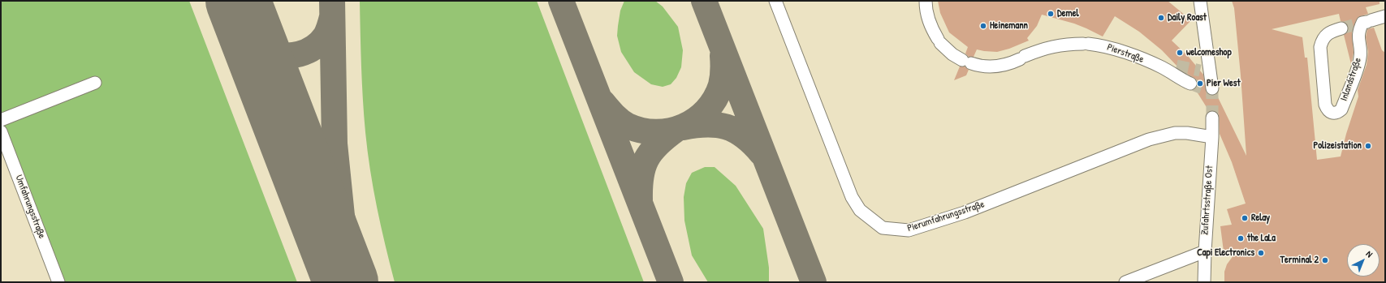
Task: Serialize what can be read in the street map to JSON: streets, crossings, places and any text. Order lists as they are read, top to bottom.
{
  "streets": {
    "lane": [
      "Pierstraße",
      "Inlandstraße",
      "Zufahrtsstraße Ost",
      "Umfahrungsstraße",
      "Pierumfahrungsstraße"
    ]
  },
  "crossings": [
    ["Zufahrtsstraße Ost", "Pierumfahrungsstraße"]
  ],
  "places": [
    "Demel",
    "Daily Roast",
    "Heinemann",
    "welcomeshop",
    "Pier West",
    "Polizeistation",
    "Relay",
    "the LaLa",
    "Capi Electronics",
    "Terminal 2"
  ],
  "north": "top right"
}
